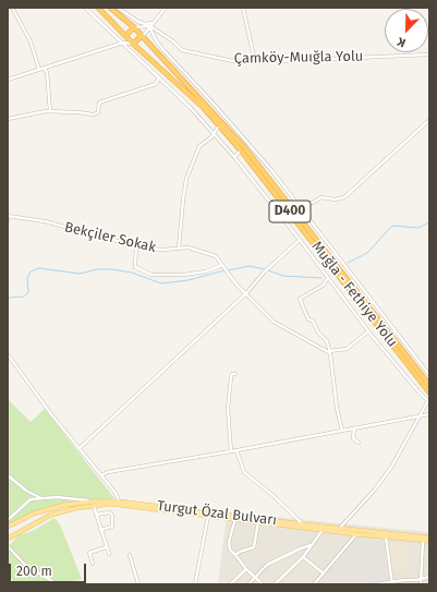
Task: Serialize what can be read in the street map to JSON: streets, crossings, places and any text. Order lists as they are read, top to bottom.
{
  "streets": {
    "highway": ["D400", "Muğla - Fethiye Yolu"],
    "main road": ["Turgut Özal Bulvarı"],
    "street": ["Çamköy-Muığla Yolu", "Bekçiler Sokak"]
  },
  "scale_bar": "200 m",
  "north": "bottom left"
}
